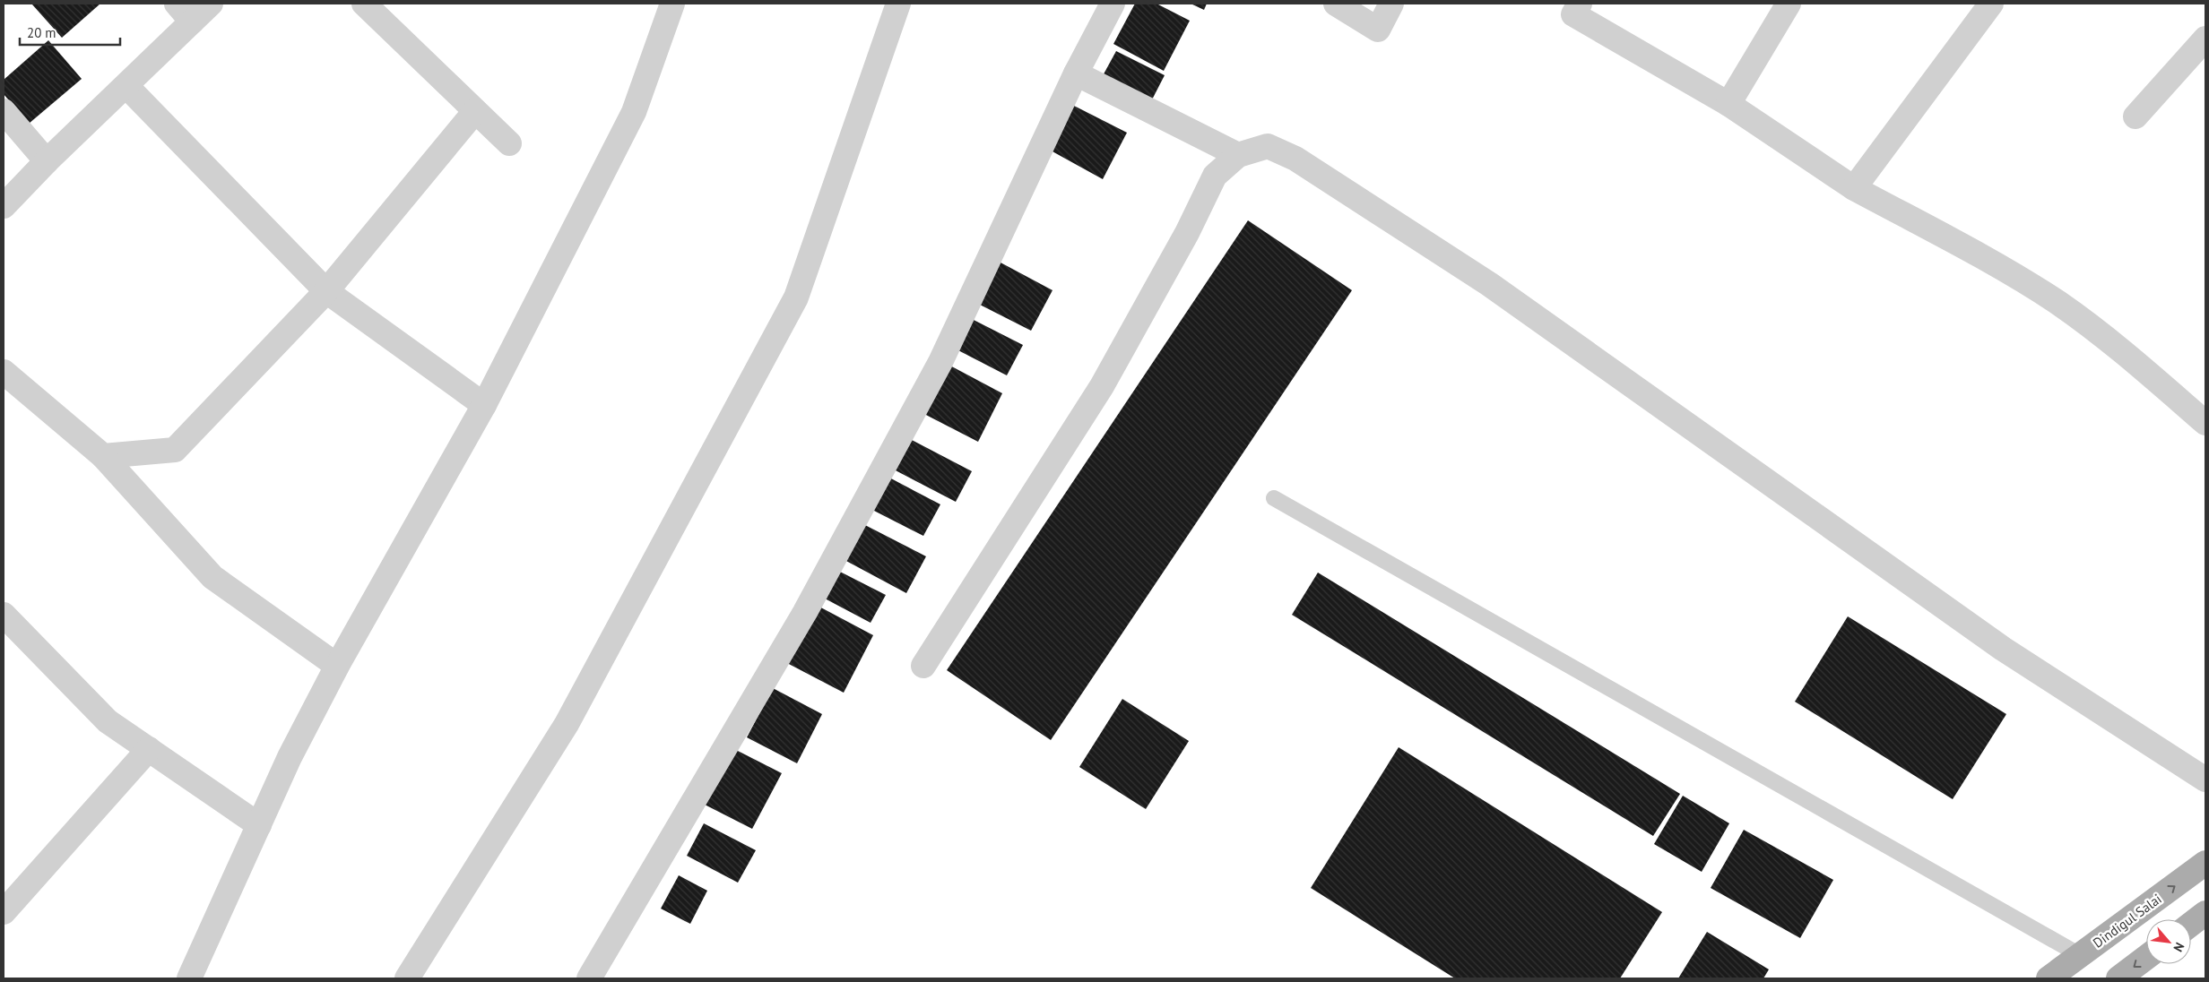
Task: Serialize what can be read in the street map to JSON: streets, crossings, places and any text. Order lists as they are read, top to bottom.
{
  "streets": {
    "main road": ["Dindigul Salai"]
  },
  "scale_bar": "20 m",
  "north": "bottom right"
}
